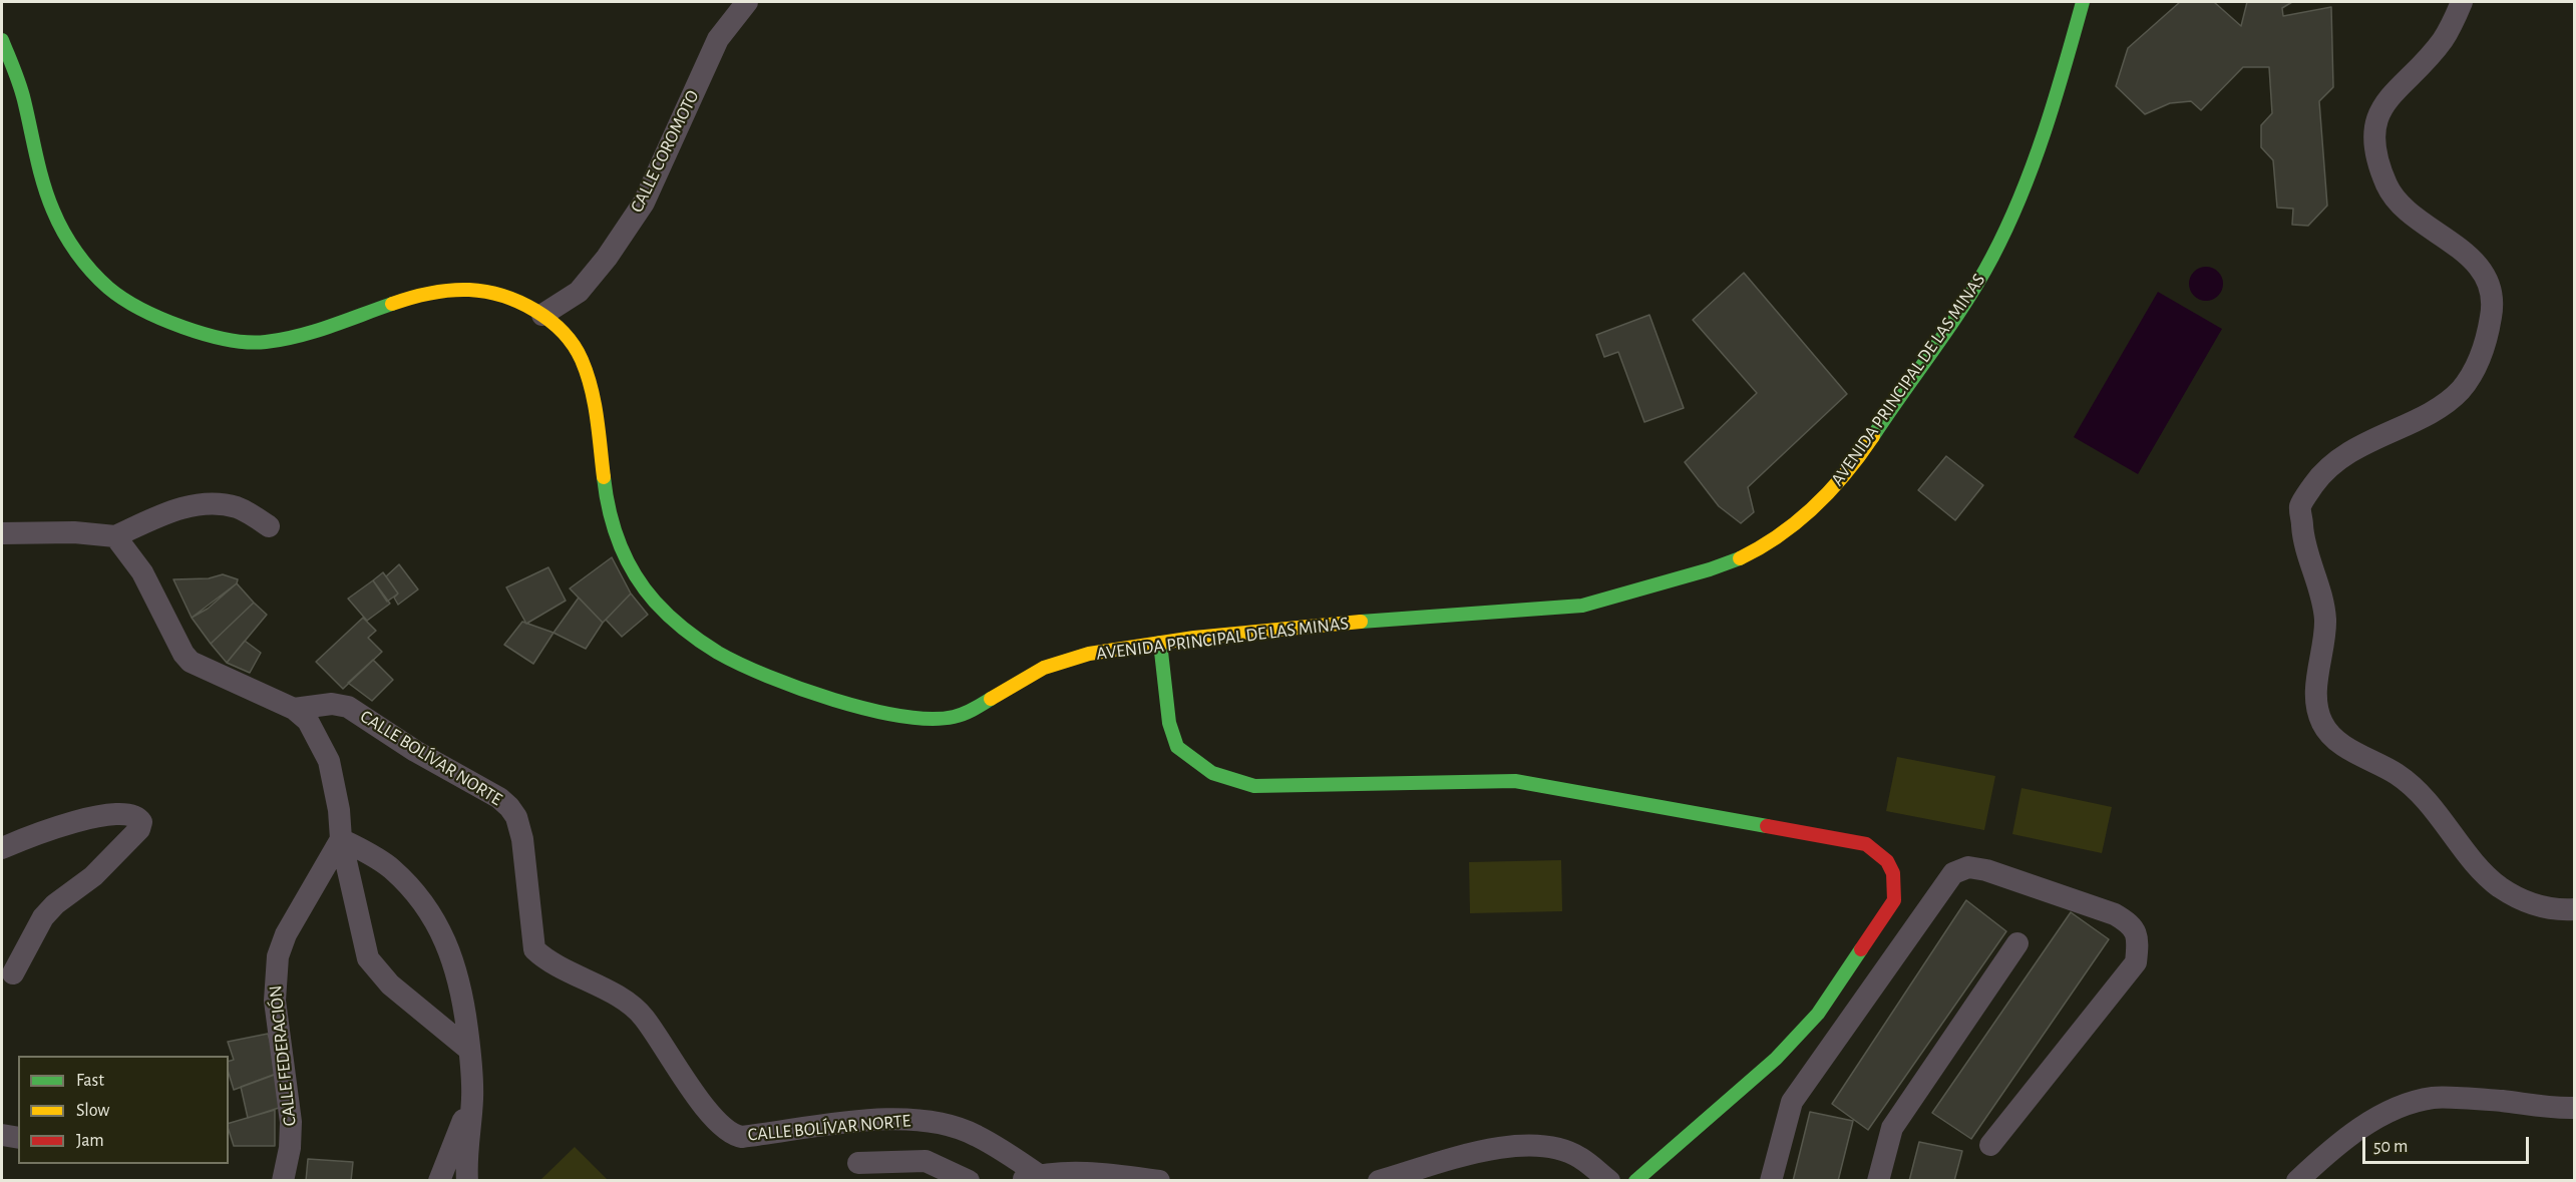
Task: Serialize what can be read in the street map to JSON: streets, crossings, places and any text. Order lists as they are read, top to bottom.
{
  "streets": {
    "street": [
      "CALLE COROMOTO",
      "AVENIDA PRINCIPAL DE LAS MINAS",
      "CALLE BOLÍVAR NORTE",
      "CALLE FEDERACIÓN"
    ]
  },
  "crossings": [
    ["CALLE COROMOTO", "AVENIDA PRINCIPAL DE LAS MINAS"]
  ],
  "legend": ["Fast", "Slow", "Jam"],
  "scale_bar": "50 m"
}
